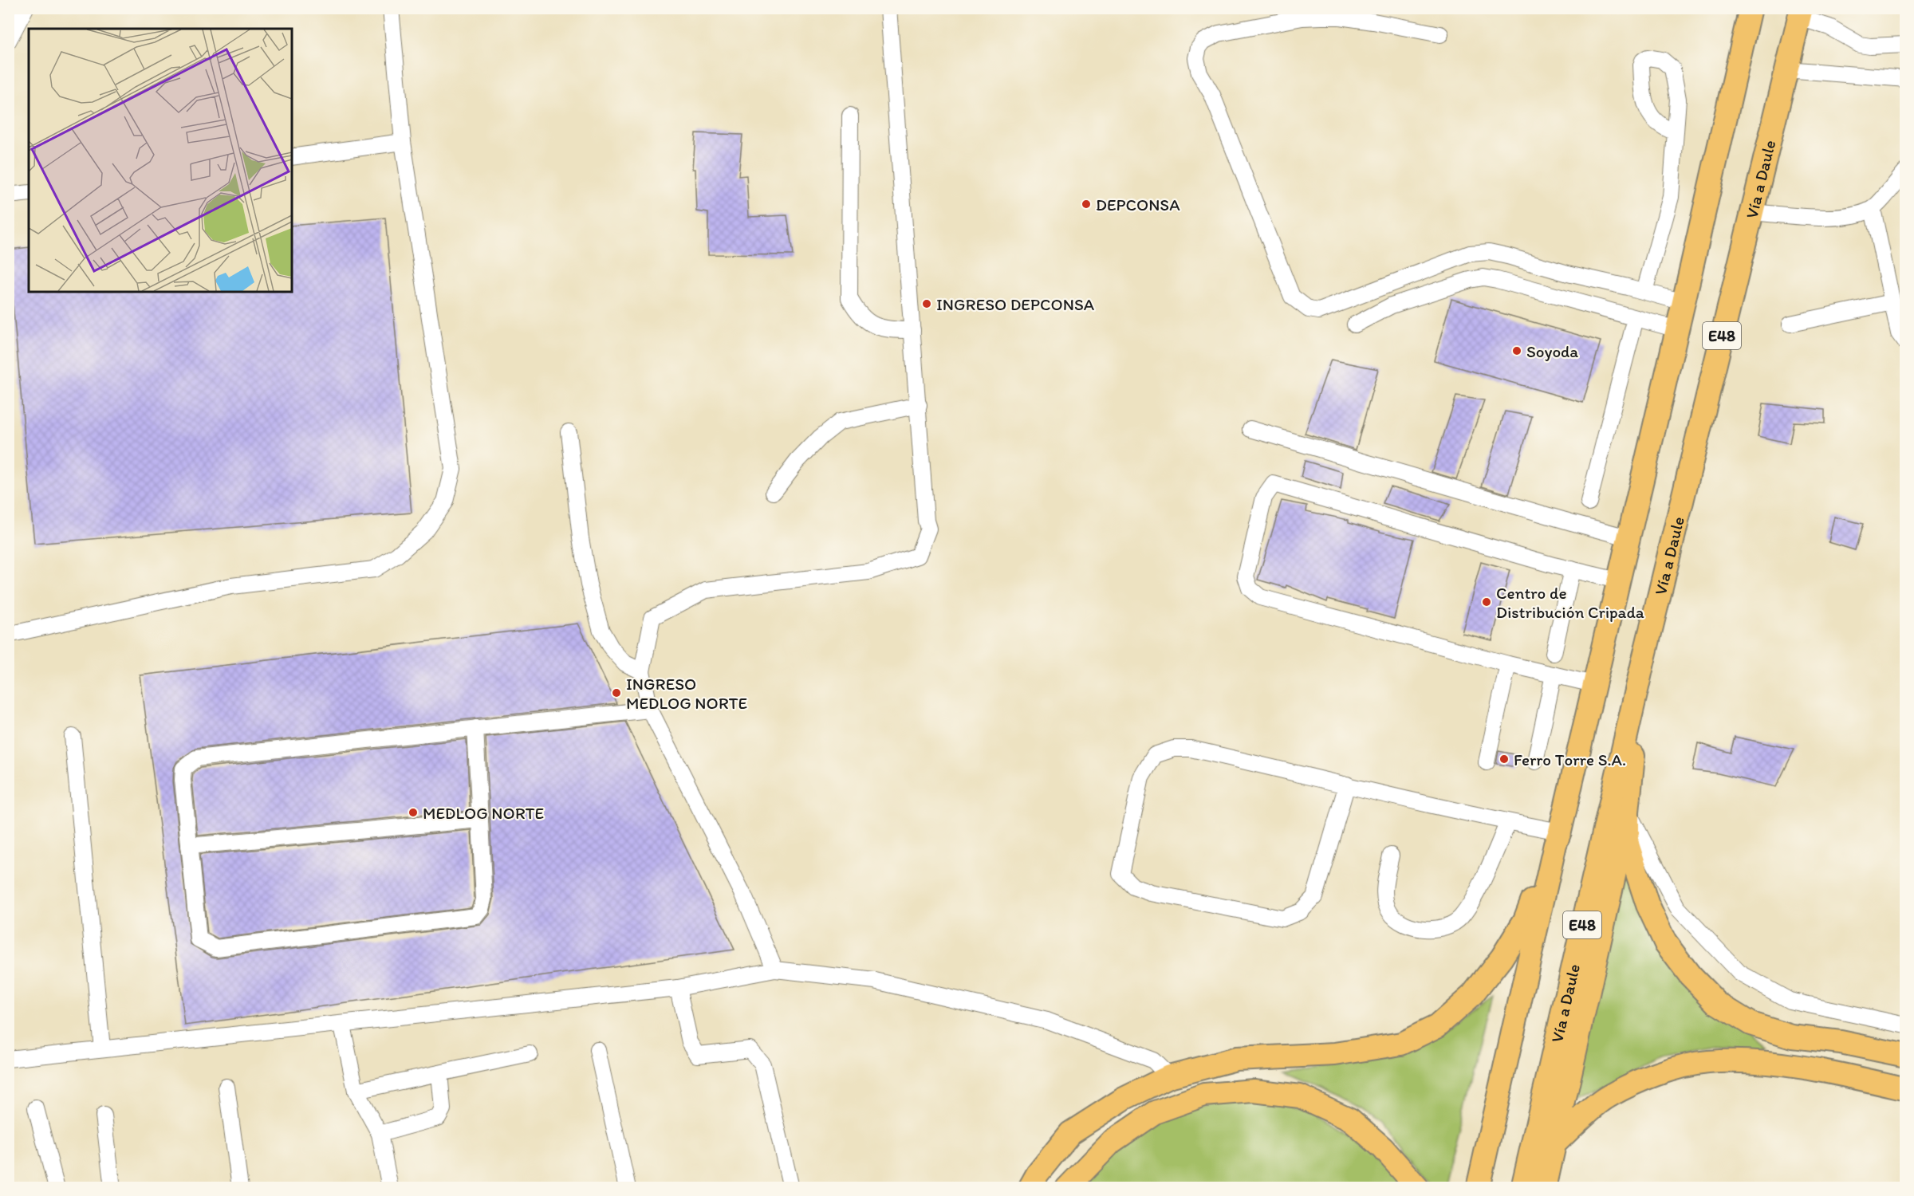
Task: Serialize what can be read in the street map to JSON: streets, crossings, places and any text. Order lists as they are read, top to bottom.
{
  "streets": {
    "highway": ["Vía a Daule", "E48"]
  },
  "places": [
    "DEPCONSA",
    "INGRESO DEPCONSA",
    "Soyoda",
    "Centro de Distribución Cripada",
    "INGRESO MEDLOG NORTE",
    "Ferro Torre S.A.",
    "MEDLOG NORTE"
  ]
}
